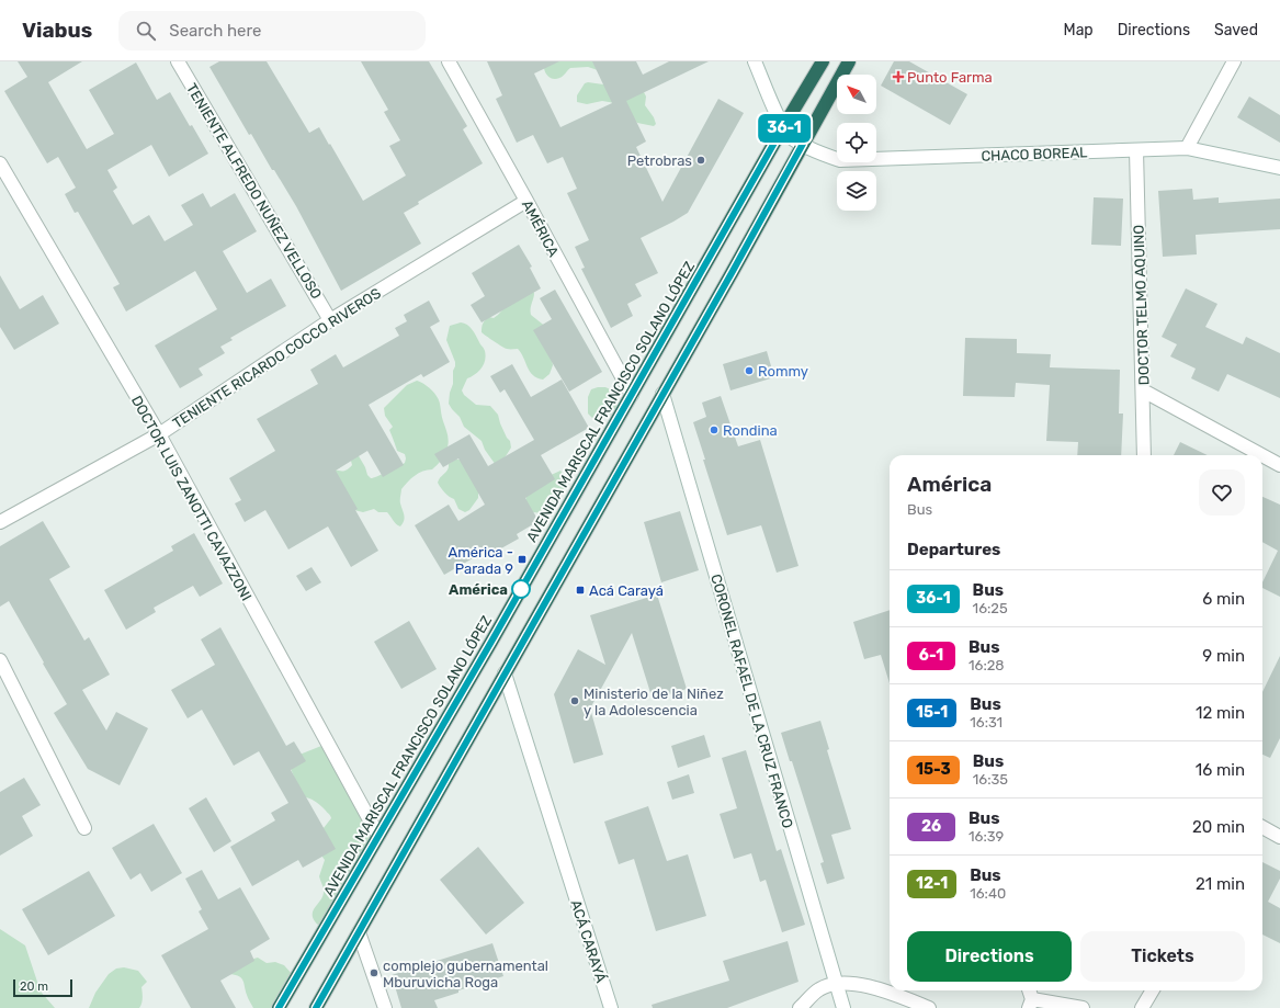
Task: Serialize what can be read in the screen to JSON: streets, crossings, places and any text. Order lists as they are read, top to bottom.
{
  "streets": {
    "highway": ["AVENIDA MARISCAL FRANCISCO SOLANO LÓPEZ"],
    "street": [
      "CHACO BOREAL",
      "TENIENTE ALFREDO NUÑEZ VELLOSO",
      "AMÉRICA",
      "DOCTOR TELMO AQUINO",
      "TENIENTE RICARDO COCCO RIVEROS",
      "DOCTOR LUIS ZANOTTI CAVAZZONI",
      "CORONEL RAFAEL DE LA CRUZ FRANCO",
      "ACÁ CARAYÁ"
    ]
  },
  "crossings": [
    ["CHACO BOREAL", "DOCTOR TELMO AQUINO"],
    ["CHACO BOREAL", "AVENIDA MARISCAL FRANCISCO SOLANO LÓPEZ"],
    ["TENIENTE ALFREDO NUÑEZ VELLOSO", "TENIENTE RICARDO COCCO RIVEROS"],
    ["AMÉRICA", "TENIENTE RICARDO COCCO RIVEROS"],
    ["AMÉRICA", "AVENIDA MARISCAL FRANCISCO SOLANO LÓPEZ"],
    ["TENIENTE RICARDO COCCO RIVEROS", "DOCTOR LUIS ZANOTTI CAVAZZONI"],
    ["AVENIDA MARISCAL FRANCISCO SOLANO LÓPEZ", "DOCTOR LUIS ZANOTTI CAVAZZONI"],
    ["AVENIDA MARISCAL FRANCISCO SOLANO LÓPEZ", "CORONEL RAFAEL DE LA CRUZ FRANCO"],
    ["AVENIDA MARISCAL FRANCISCO SOLANO LÓPEZ", "ACÁ CARAYÁ"]
  ],
  "places": {
    "health": ["Punto Farma"],
    "other": [
      "Petrobras",
      "Rommy",
      "Rondina",
      "América",
      "Ministerio de la Niñez y la Adolescencia",
      "complejo gubernamental Mburuvicha Roga"
    ],
    "transit": ["América - Parada 9", "Acá Carayá"]
  },
  "lines": ["bus line 36-1"],
  "scale_bar": "20 m",
  "north": "top left",
  "page": {
    "header": "Viabus",
    "search": "Search here",
    "nav": ["Map", "Directions", "Saved"],
    "on_map": "36-1",
    "heading": [
      ["América", "Bus"],
      "Departures"
    ],
    "list": [
      {
        "mark": "36-1",
        "name": "Bus",
        "note": "16:25",
        "value": "6 min"
      },
      {
        "mark": "6-1",
        "name": "Bus",
        "note": "16:28",
        "value": "9 min"
      },
      {
        "mark": "15-1",
        "name": "Bus",
        "note": "16:31",
        "value": "12 min"
      },
      {
        "mark": "15-3",
        "name": "Bus",
        "note": "16:35",
        "value": "16 min"
      },
      {
        "mark": "26",
        "name": "Bus",
        "note": "16:39",
        "value": "20 min"
      },
      {
        "mark": "12-1",
        "name": "Bus",
        "note": "16:40",
        "value": "21 min"
      }
    ],
    "buttons": ["Directions", "Tickets"],
    "scale": "20 m"
  }
}
